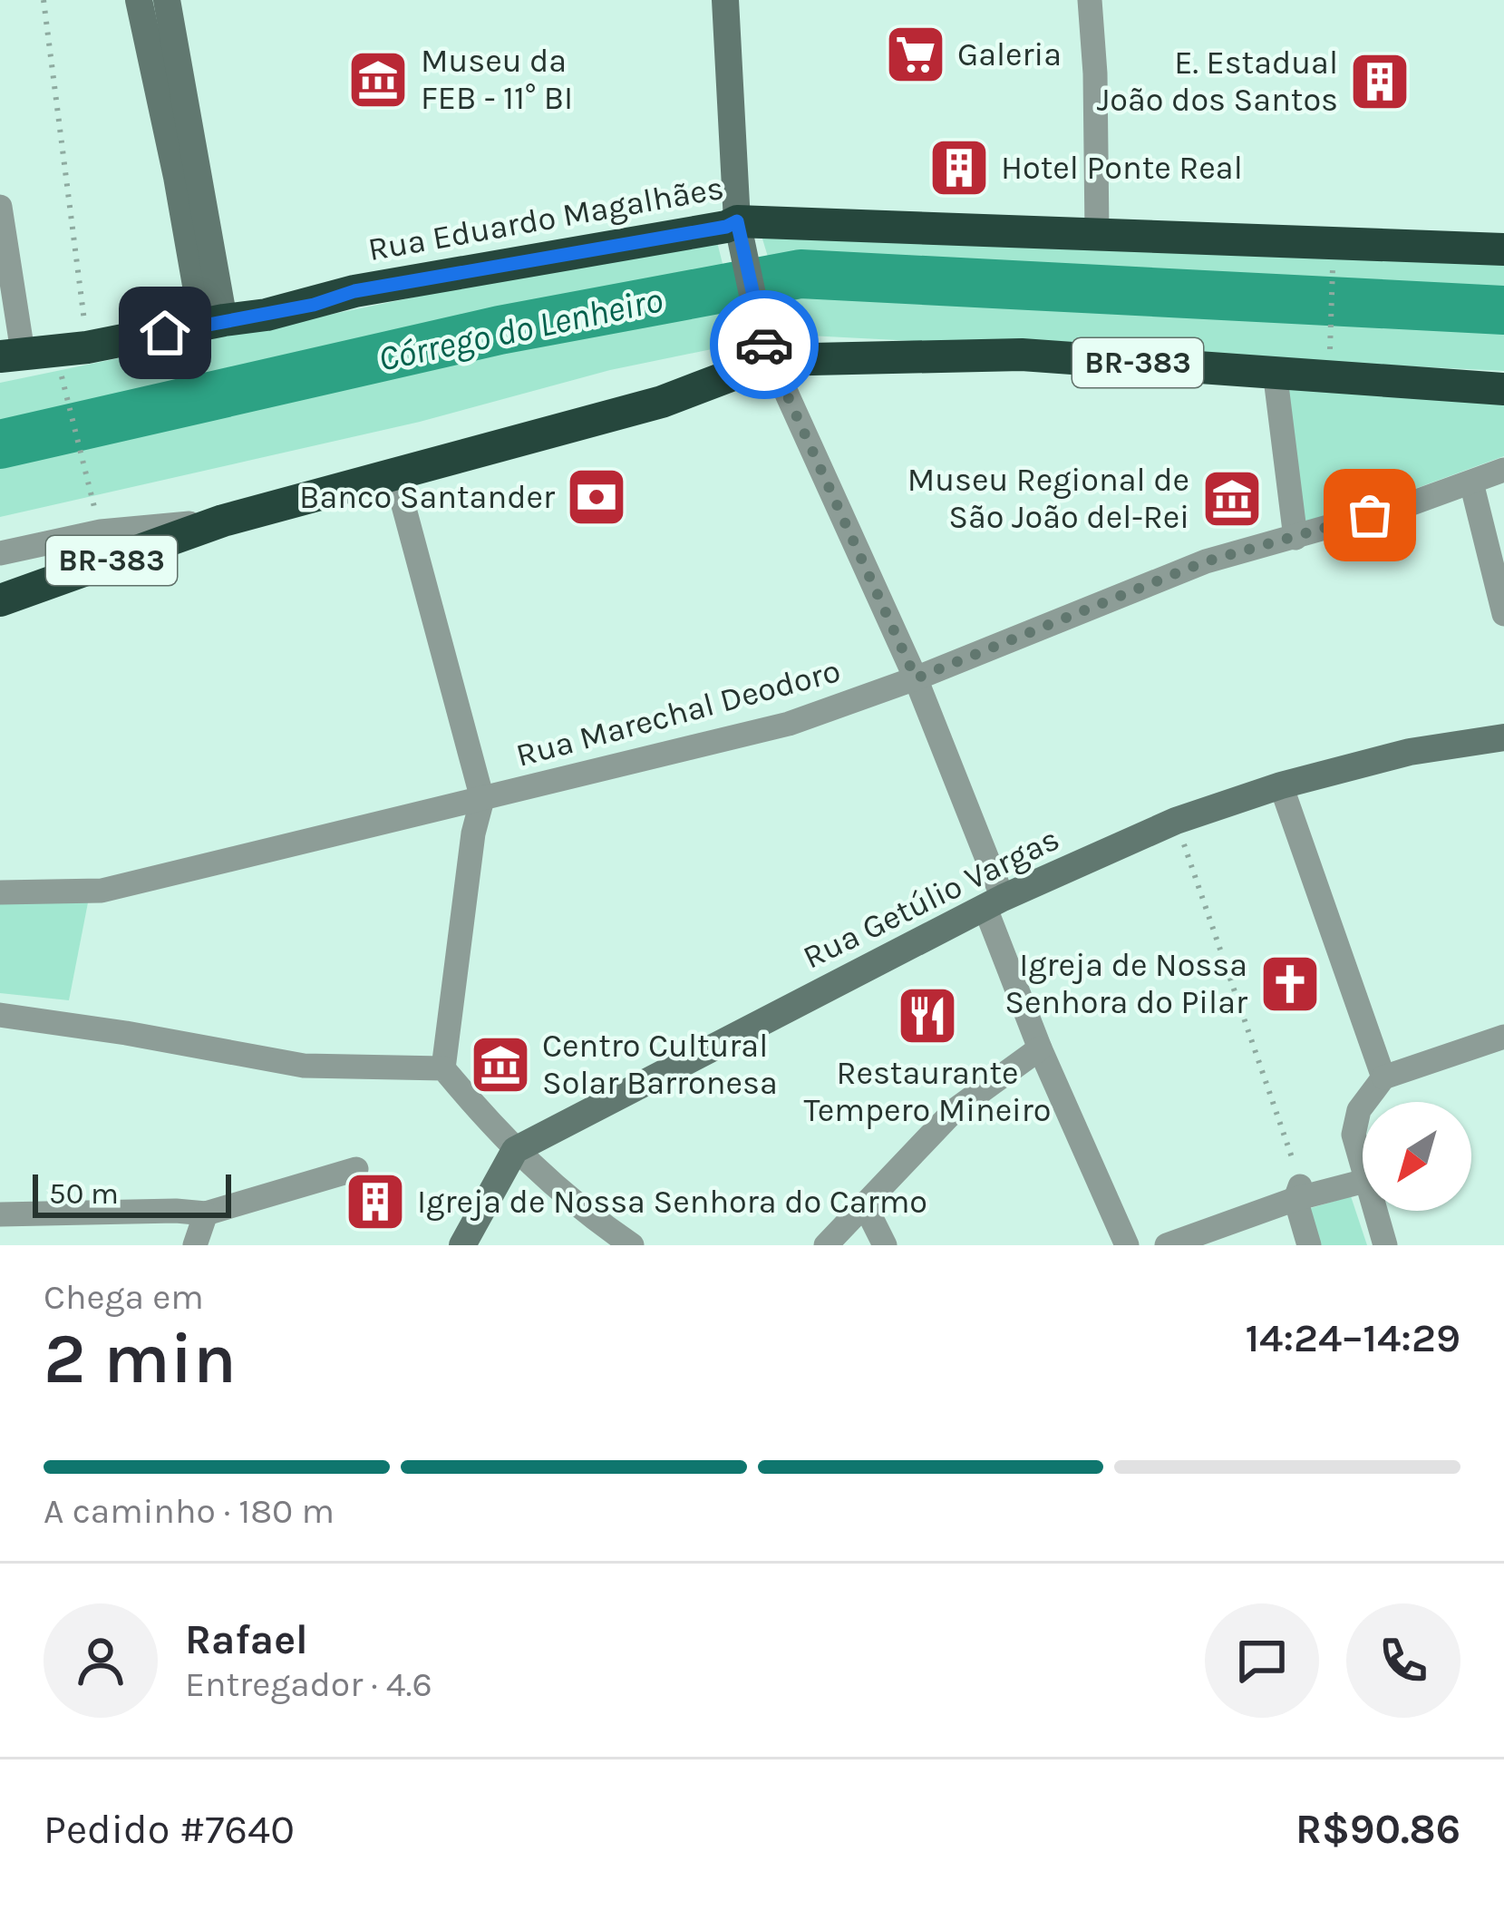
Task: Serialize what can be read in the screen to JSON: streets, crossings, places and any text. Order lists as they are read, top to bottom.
{
  "streets": {
    "highway": ["Rua Eduardo Magalhães", "BR-383"],
    "street": ["Rua Marechal Deodoro", "Rua Getúlio Vargas"]
  },
  "water": ["Córrego do Lenheiro"],
  "places": {
    "supermarket": ["Galeria"],
    "museum": ["Museu da FEB - 11° BI", "Museu Regional de São João del-Rei", "Centro Cultural Solar Barronesa"],
    "building": ["E. Estadual João dos Santos", "Hotel Ponte Real", "Igreja de Nossa Senhora do Carmo"],
    "bank": ["Banco Santander"],
    "church": ["Igreja de Nossa Senhora do Pilar"],
    "restaurant": ["Restaurante Tempero Mineiro"]
  },
  "scale_bar": "50 m",
  "north": "bottom left",
  "page": {
    "scale": "50 m",
    "heading": ["2 min", "Chega em", "14:24–14:29"],
    "panel": [
      "Rafael",
      "Entregador · 4.6",
      "Pedido #7640",
      "R$90.86"
    ],
    "bar": "A caminho · 180 m"
  }
}
